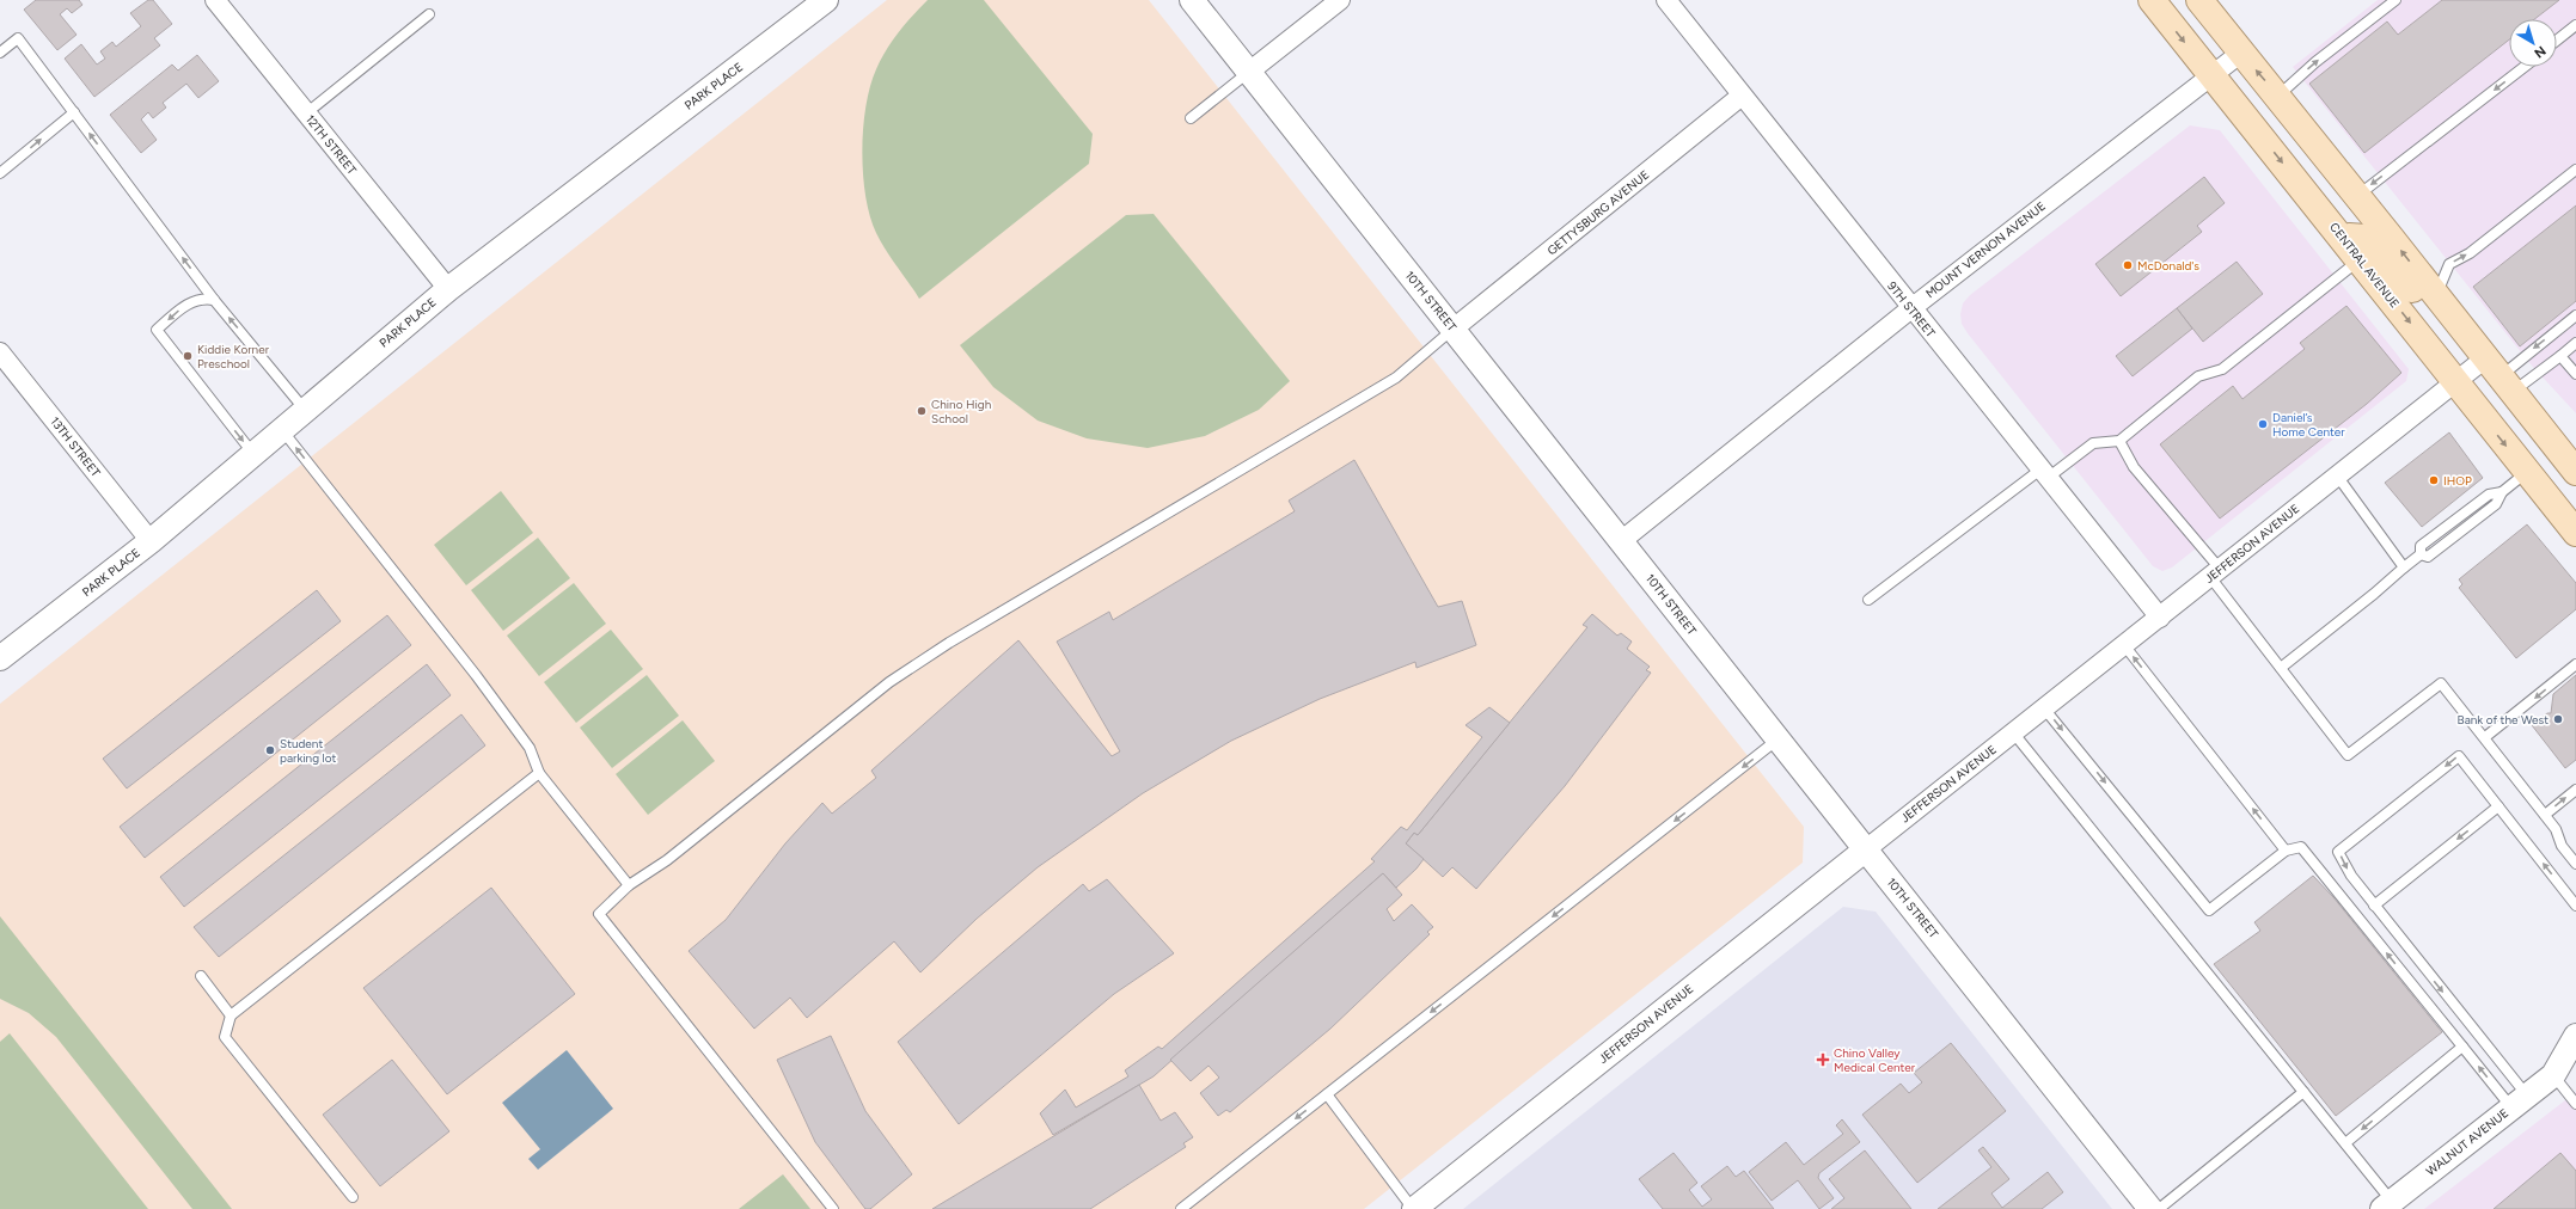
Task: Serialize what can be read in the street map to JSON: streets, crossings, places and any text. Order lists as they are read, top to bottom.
{
  "streets": {
    "main road": ["CENTRAL AVENUE"],
    "street": [
      "PARK PLACE",
      "12TH STREET",
      "GETTYSBURG AVENUE",
      "MOUNT VERNON AVENUE",
      "10TH STREET",
      "9TH STREET",
      "13TH STREET",
      "JEFFERSON AVENUE",
      "WALNUT AVENUE"
    ]
  },
  "crossings": [
    ["PARK PLACE", "12TH STREET"],
    ["PARK PLACE", "13TH STREET"],
    ["GETTYSBURG AVENUE", "10TH STREET"],
    ["GETTYSBURG AVENUE", "9TH STREET"],
    ["MOUNT VERNON AVENUE", "CENTRAL AVENUE"],
    ["MOUNT VERNON AVENUE", "10TH STREET"],
    ["MOUNT VERNON AVENUE", "9TH STREET"],
    ["CENTRAL AVENUE", "JEFFERSON AVENUE"],
    ["10TH STREET", "JEFFERSON AVENUE"],
    ["9TH STREET", "JEFFERSON AVENUE"]
  ],
  "places": {
    "other": [
      "McDonald's",
      "Kiddie Korner Preschool",
      "Chino High School",
      "Daniel’s Home Center",
      "IHOP",
      "Bank of the West",
      "Student parking lot"
    ],
    "health": ["Chino Valley Medical Center"]
  },
  "north": "bottom right"
}
